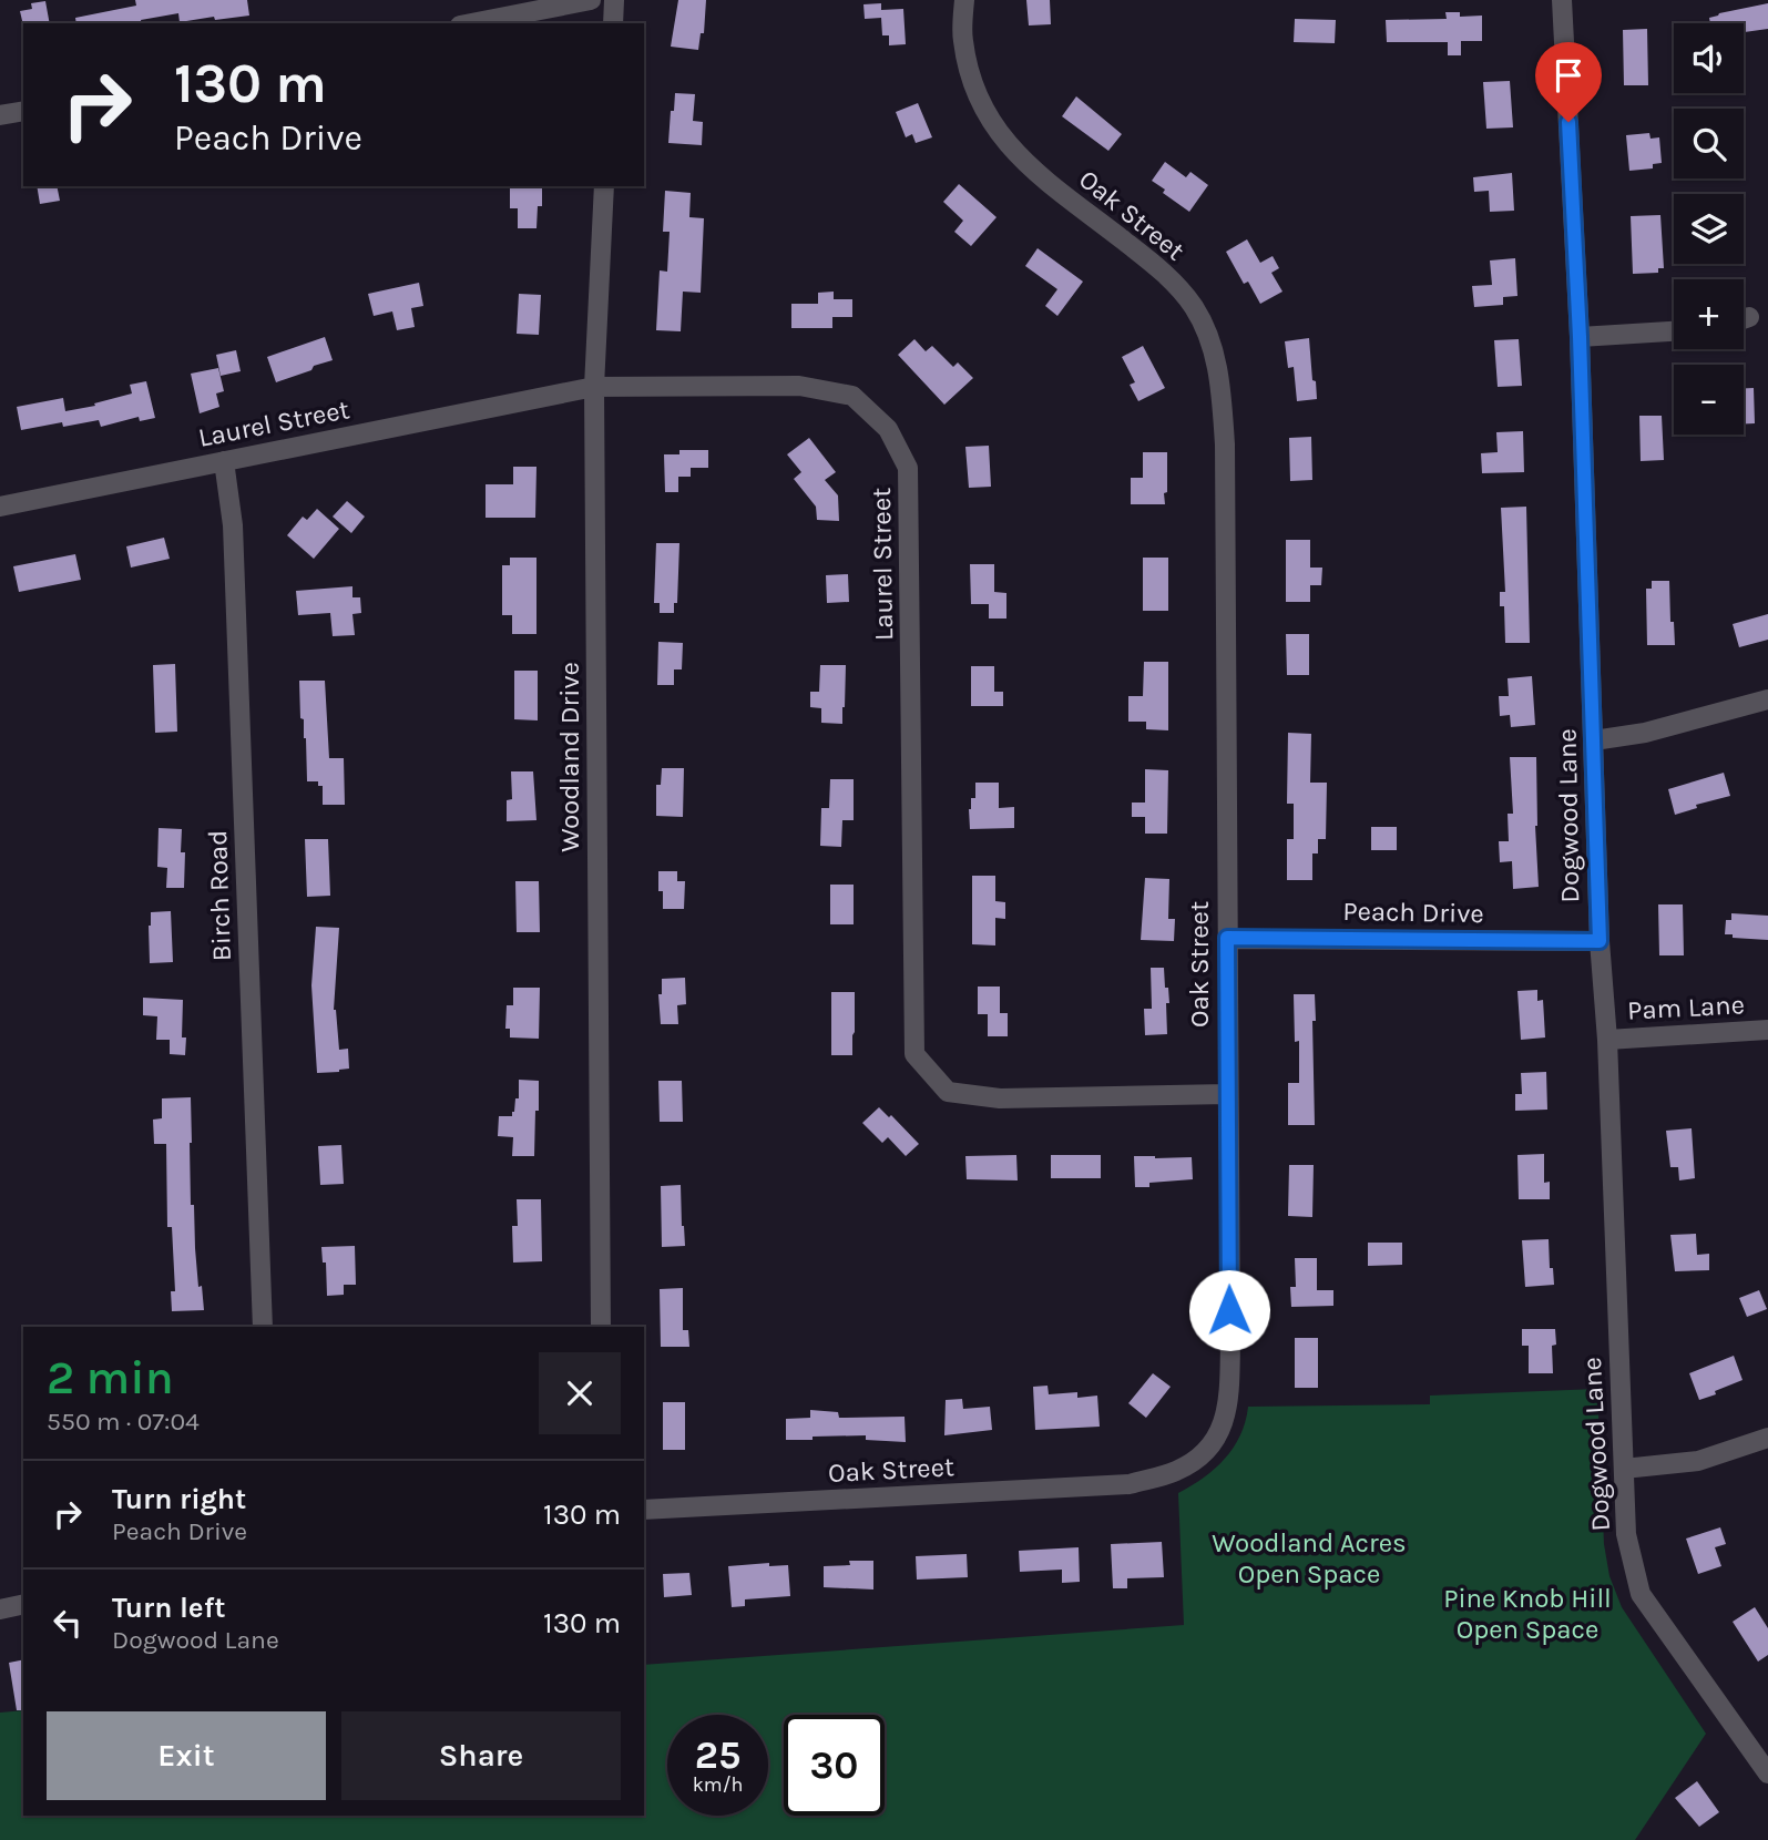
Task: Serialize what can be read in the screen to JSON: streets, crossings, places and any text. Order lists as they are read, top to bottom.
{
  "streets": {
    "street": [
      "Oak Street",
      "Laurel Street",
      "Woodland Drive",
      "Dogwood Lane",
      "Birch Road",
      "Peach Drive",
      "Pam Lane"
    ]
  },
  "crossings": [
    ["Oak Street", "Laurel Street"],
    ["Oak Street", "Peach Drive"],
    ["Laurel Street", "Woodland Drive"],
    ["Laurel Street", "Birch Road"],
    ["Dogwood Lane", "Peach Drive"],
    ["Dogwood Lane", "Pam Lane"]
  ],
  "parks": ["Woodland Acres Open Space", "Pine Knob Hill Open Space"],
  "page": {
    "map_buttons": ["+", "−"],
    "turn": ["130 m", "Peach Drive"],
    "heading": ["2 min", "550 m · 07:04"],
    "list": [
      {
        "name": "Turn right",
        "note": "Peach Drive",
        "value": "130 m"
      },
      {
        "name": "Turn left",
        "note": "Dogwood Lane",
        "value": "130 m"
      }
    ],
    "buttons": ["Exit", "Share"],
    "speed": "25 km/h",
    "limit": "30"
  }
}
